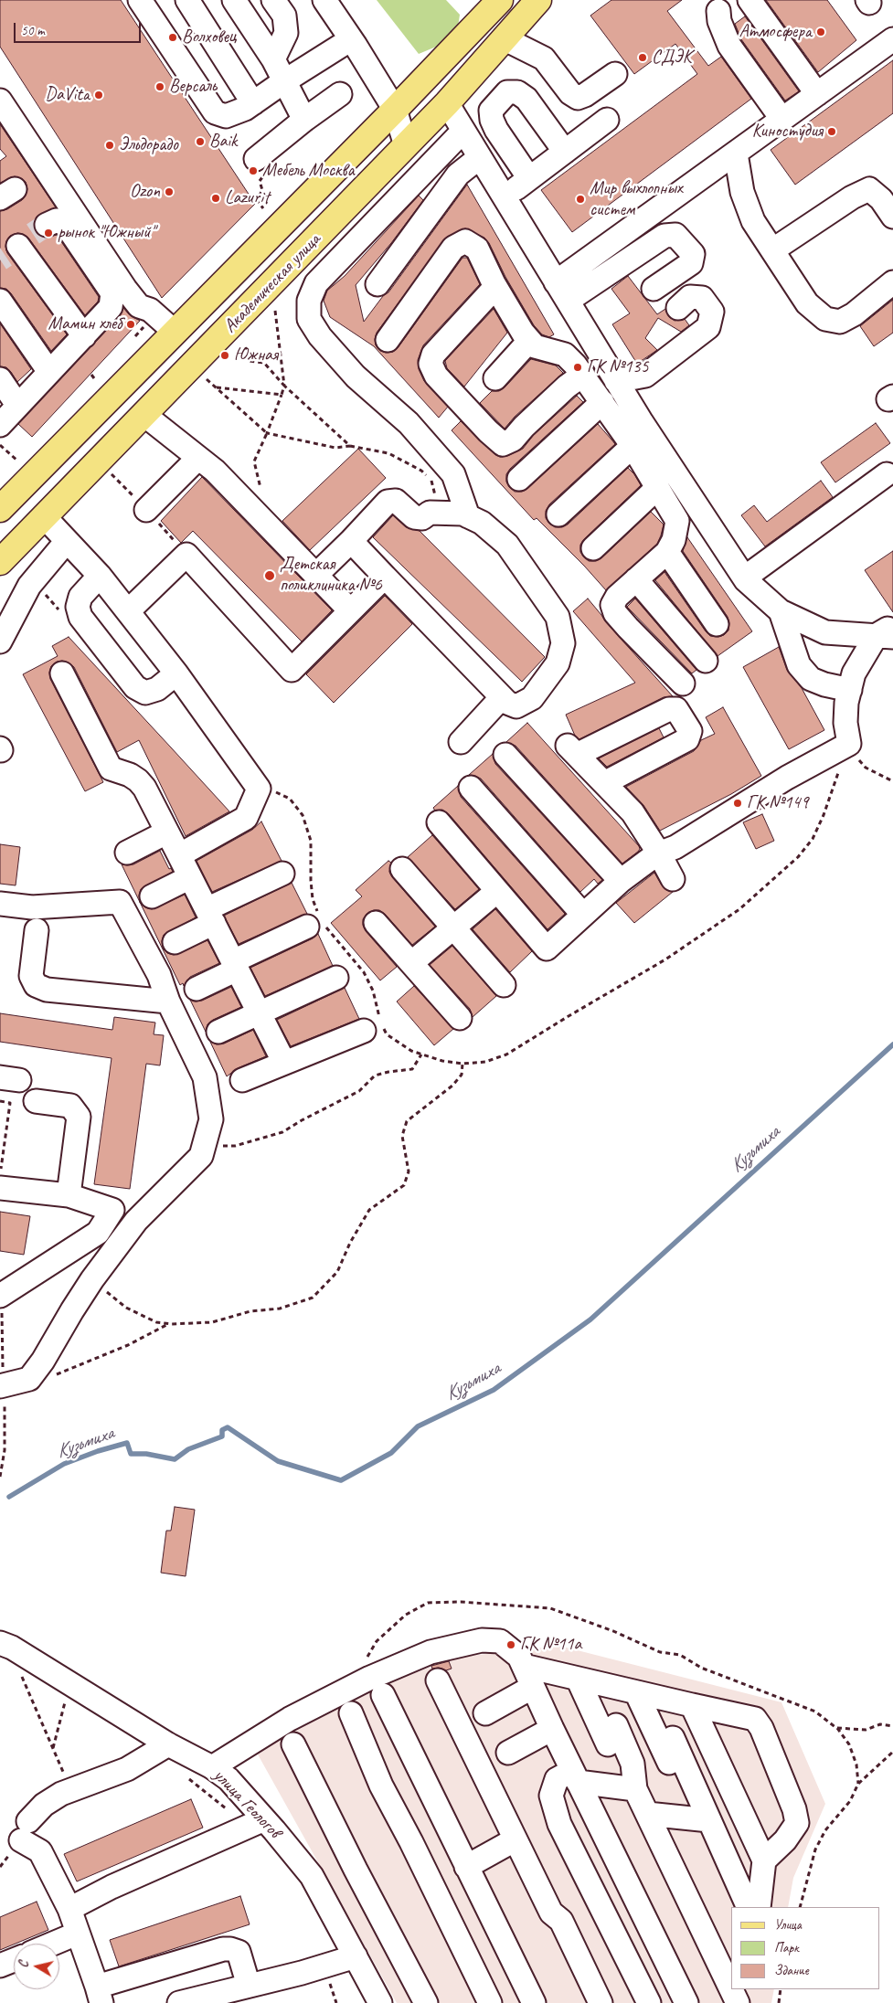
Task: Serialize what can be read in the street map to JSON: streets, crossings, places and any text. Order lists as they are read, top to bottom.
{
  "streets": {
    "main road": ["Академическая улица"],
    "street": ["улица Геологов"]
  },
  "water": ["Кузьмиха"],
  "places": [
    "Атмосфера",
    "Волховец",
    "СДЭК",
    "Версаль",
    "DaVita",
    "Киностудия",
    "Baik",
    "Эльдорадо",
    "Мебель Москва",
    "Ozon",
    "Lazurit",
    "Мир выхлопных систем",
    "рынок \"Южный\"",
    "Мамин хлеб",
    "Южная",
    "ГК №135",
    "Детская поликлиника №6",
    "ГК №149",
    "ГК №11а"
  ],
  "legend": ["Улица", "Парк", "Здание"],
  "scale_bar": "50 m",
  "north": "left"
}
